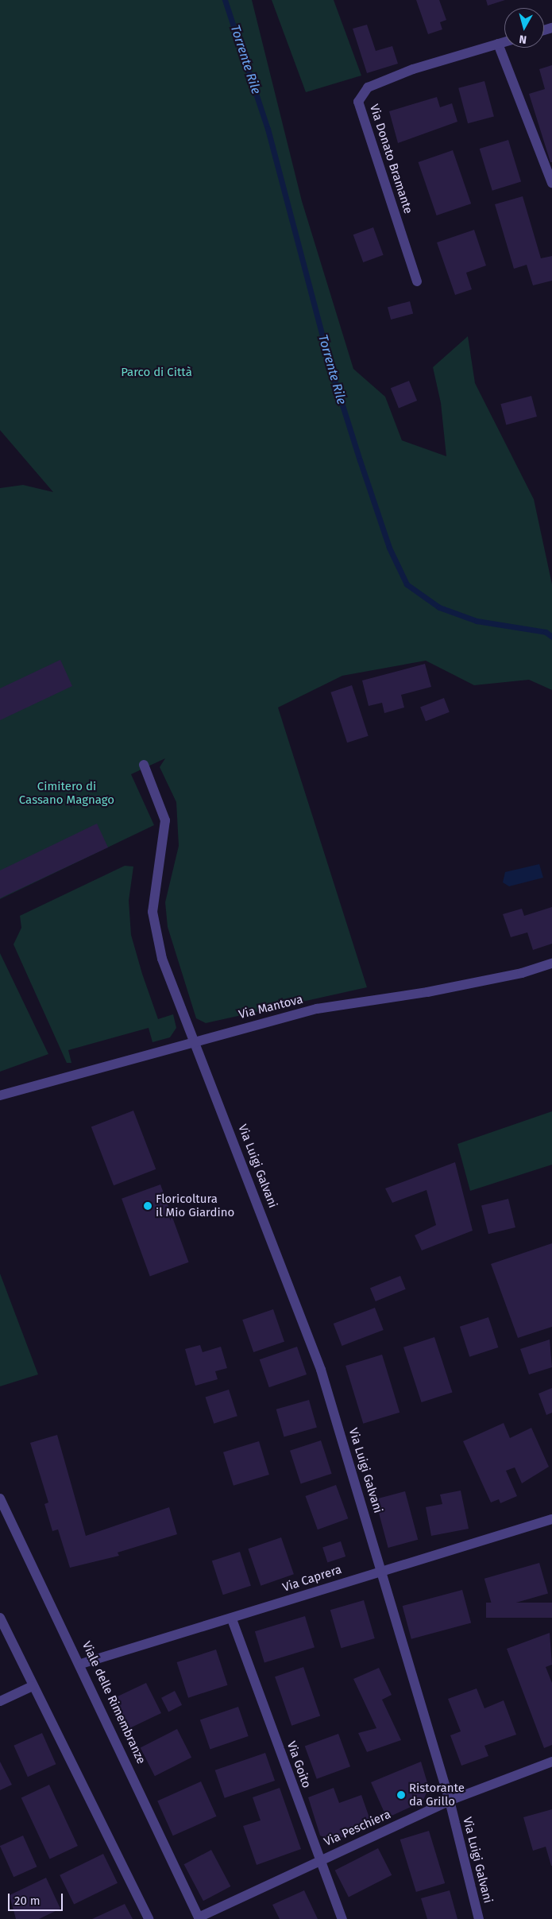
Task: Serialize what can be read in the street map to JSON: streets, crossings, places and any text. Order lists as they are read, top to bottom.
{
  "streets": {
    "street": [
      "Via Donato Bramante",
      "Via Mantova",
      "Via Luigi Galvani",
      "Via Caprera",
      "Viale delle Rimembranze",
      "Via Goito",
      "Via Peschiera"
    ]
  },
  "crossings": [
    ["Via Mantova", "Via Luigi Galvani"],
    ["Via Luigi Galvani", "Via Caprera"],
    ["Via Luigi Galvani", "Via Peschiera"],
    ["Via Caprera", "Viale delle Rimembranze"],
    ["Via Caprera", "Via Goito"],
    ["Viale delle Rimembranze", "Via Peschiera"],
    ["Via Goito", "Via Peschiera"]
  ],
  "water": ["Torrente Rile"],
  "parks": ["Parco di Città", "Cimitero di Cassano Magnago"],
  "places": ["Floricoltura il Mio Giardino", "Ristorante da Grillo"],
  "scale_bar": "20 m",
  "north": "bottom"
}
